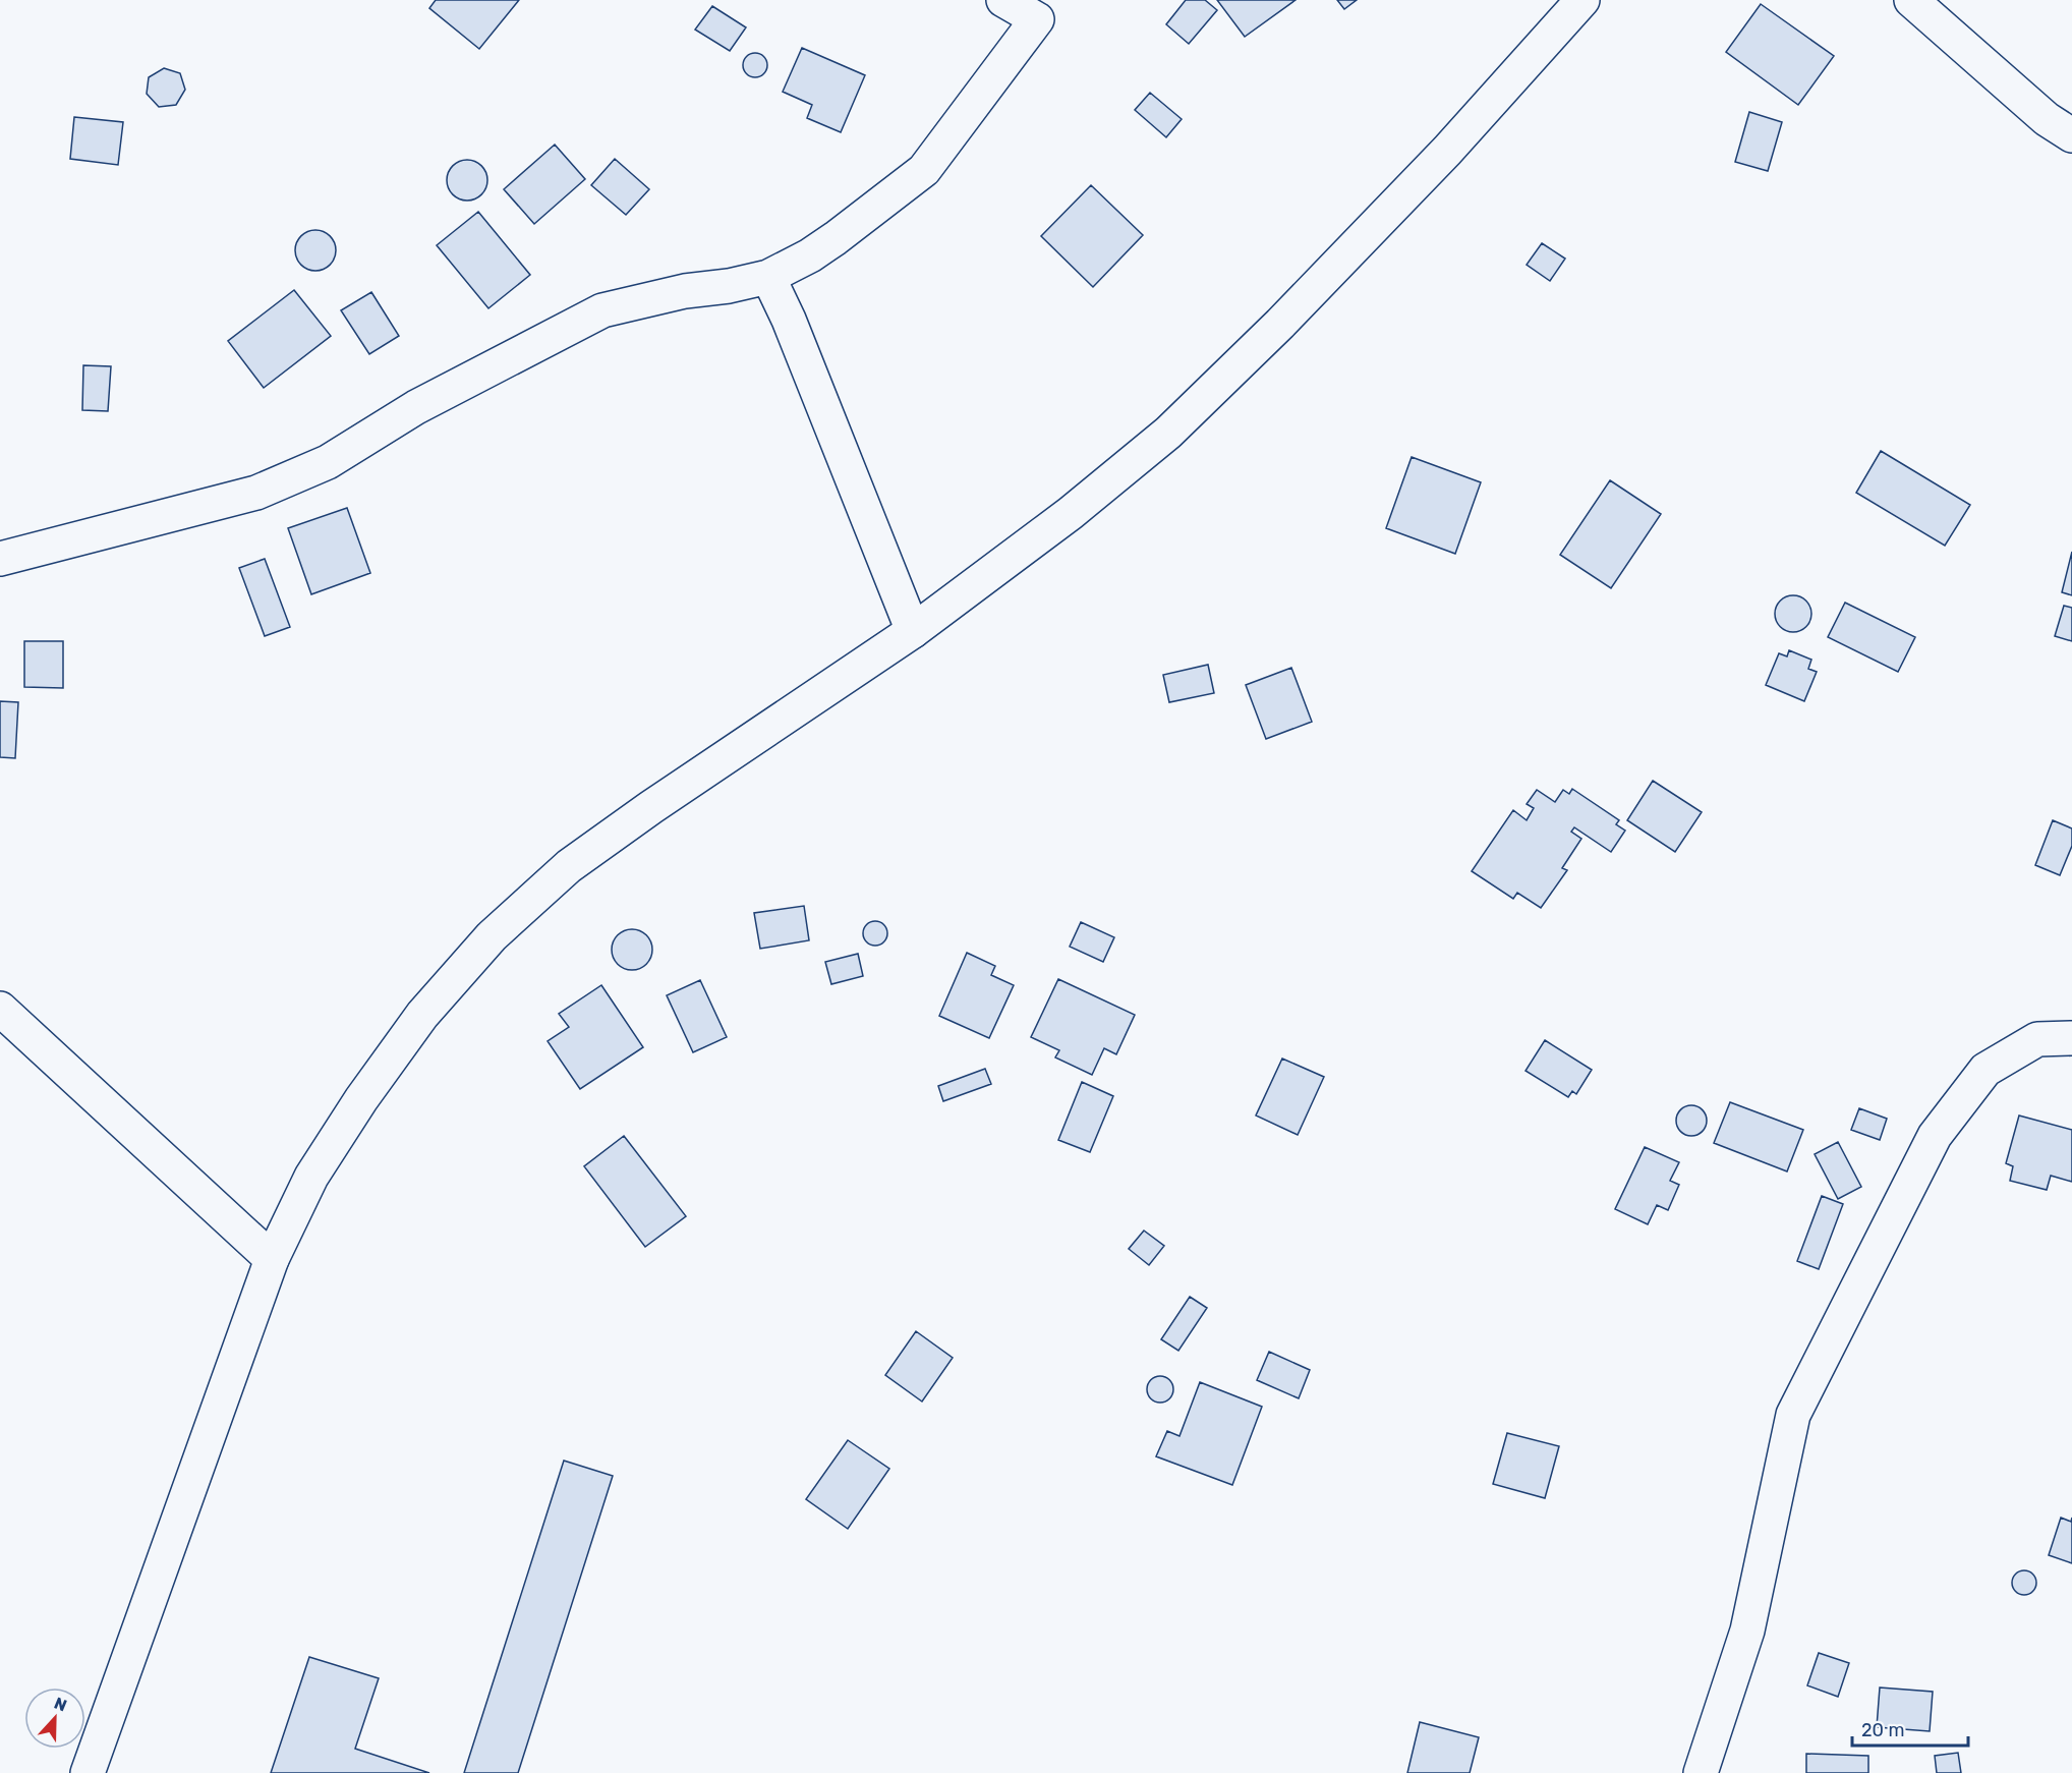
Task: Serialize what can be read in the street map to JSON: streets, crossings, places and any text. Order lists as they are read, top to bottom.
{
  "scale_bar": "20 m",
  "north": "top"
}
